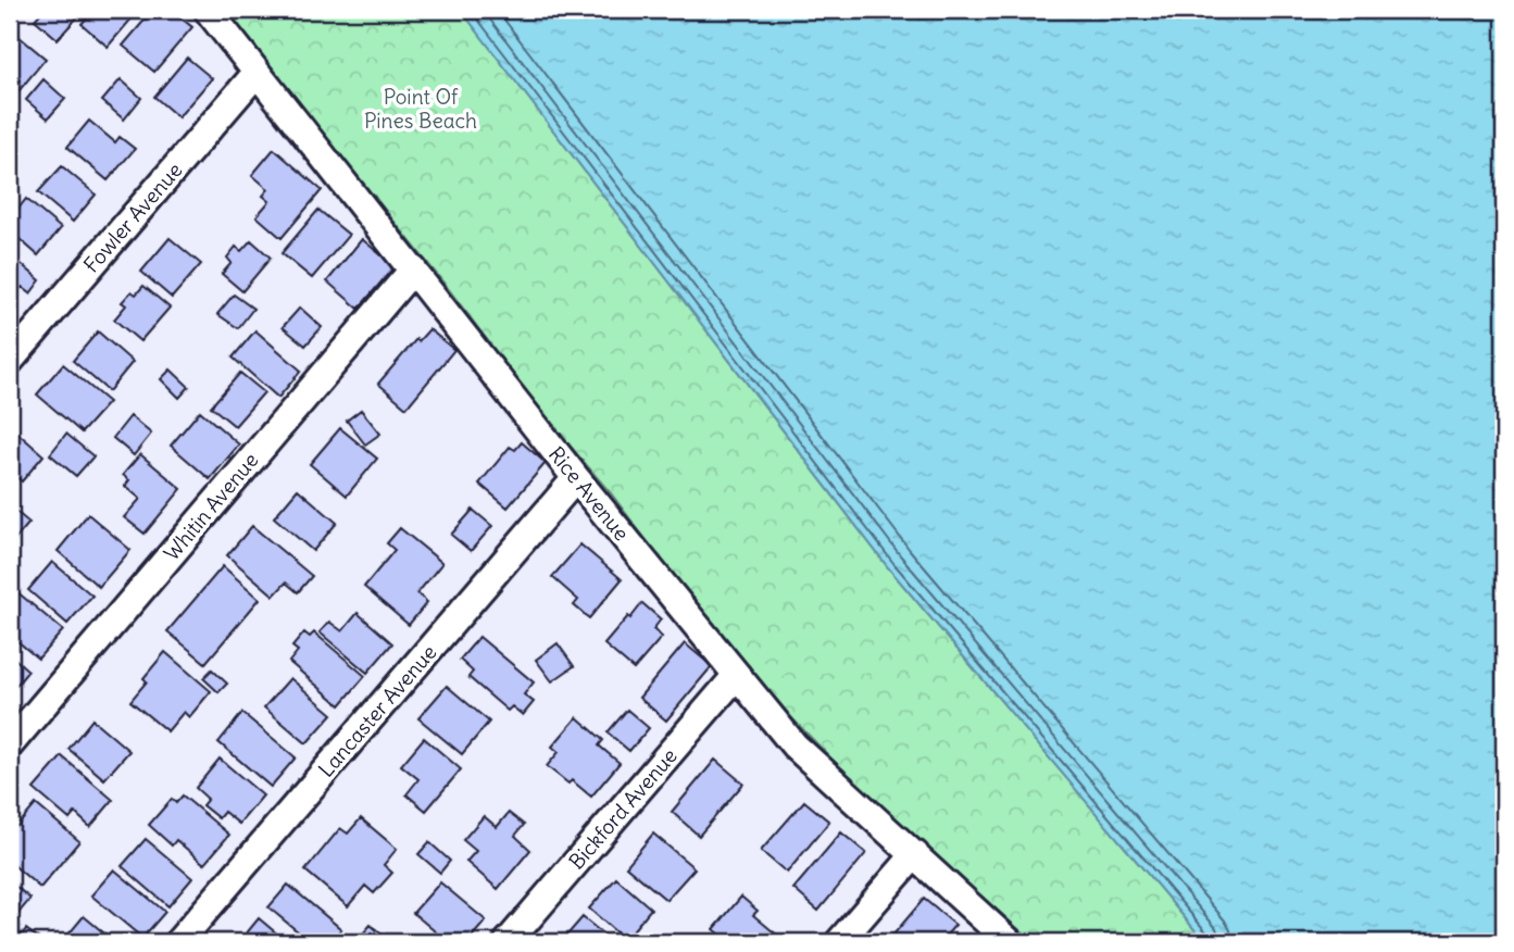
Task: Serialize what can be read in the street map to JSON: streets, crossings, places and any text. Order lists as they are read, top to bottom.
{
  "streets": {
    "street": [
      "Fowler Avenue",
      "Rice Avenue",
      "Whitin Avenue",
      "Lancaster Avenue",
      "Bickford Avenue"
    ]
  },
  "crossings": [
    ["Fowler Avenue", "Rice Avenue"],
    ["Rice Avenue", "Whitin Avenue"],
    ["Rice Avenue", "Lancaster Avenue"],
    ["Rice Avenue", "Bickford Avenue"]
  ],
  "parks": ["Point Of Pines Beach"]
}
